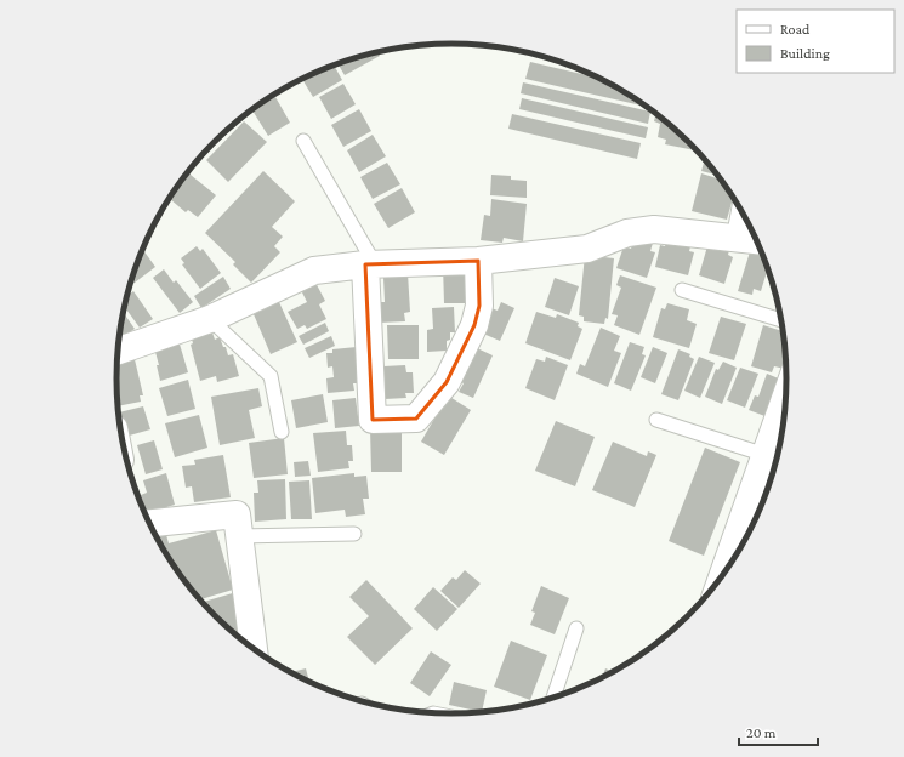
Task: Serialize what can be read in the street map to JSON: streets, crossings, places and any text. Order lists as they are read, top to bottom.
{
  "legend": ["Road", "Building"],
  "scale_bar": "20 m"
}
